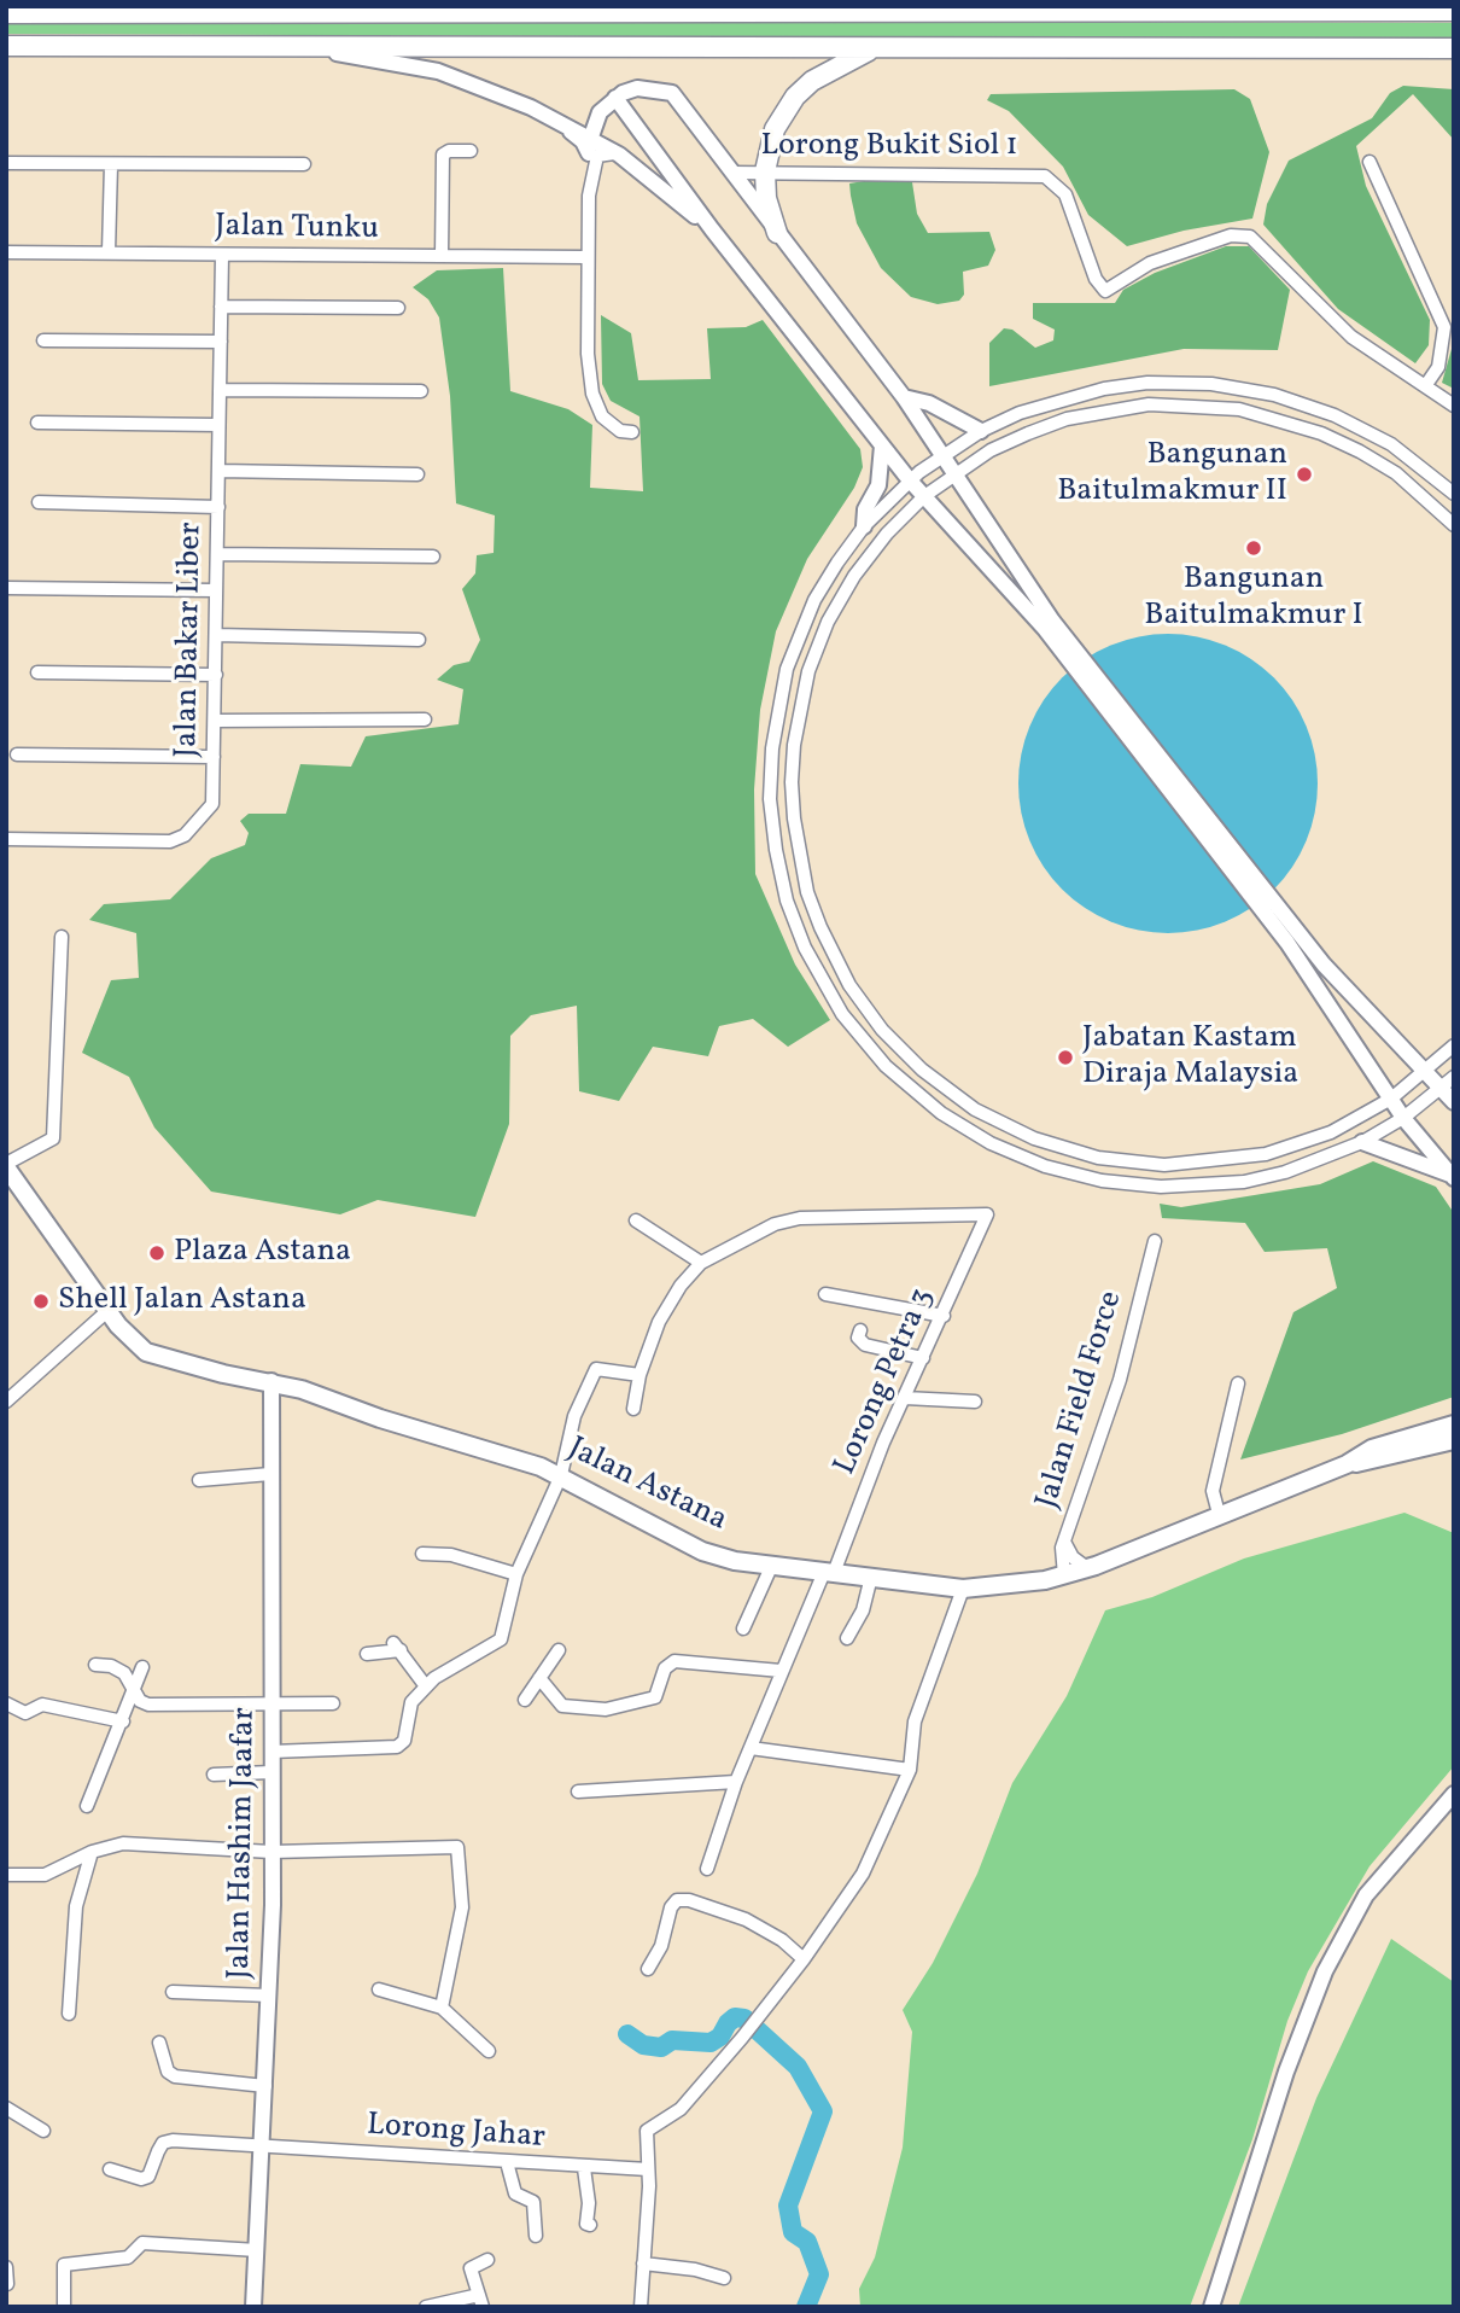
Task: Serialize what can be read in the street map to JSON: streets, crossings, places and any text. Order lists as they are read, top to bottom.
{
  "streets": {
    "main road": ["Jalan Astana"],
    "street": [
      "Lorong Bukit Siol 1",
      "Jalan Tunku",
      "Jalan Bakar Liber",
      "Lorong Petra 3",
      "Jalan Field Force",
      "Jalan Hashim Jaafar",
      "Lorong Jahar"
    ]
  },
  "crossings": [
    ["Jalan Tunku", "Jalan Bakar Liber"],
    ["Lorong Petra 3", "Jalan Astana"],
    ["Jalan Field Force", "Jalan Astana"],
    ["Jalan Astana", "Jalan Hashim Jaafar"],
    ["Jalan Hashim Jaafar", "Lorong Jahar"]
  ],
  "places": [
    "Bangunan Baitulmakmur II",
    "Bangunan Baitulmakmur I",
    "Jabatan Kastam Diraja Malaysia",
    "Plaza Astana",
    "Shell Jalan Astana"
  ]
}
